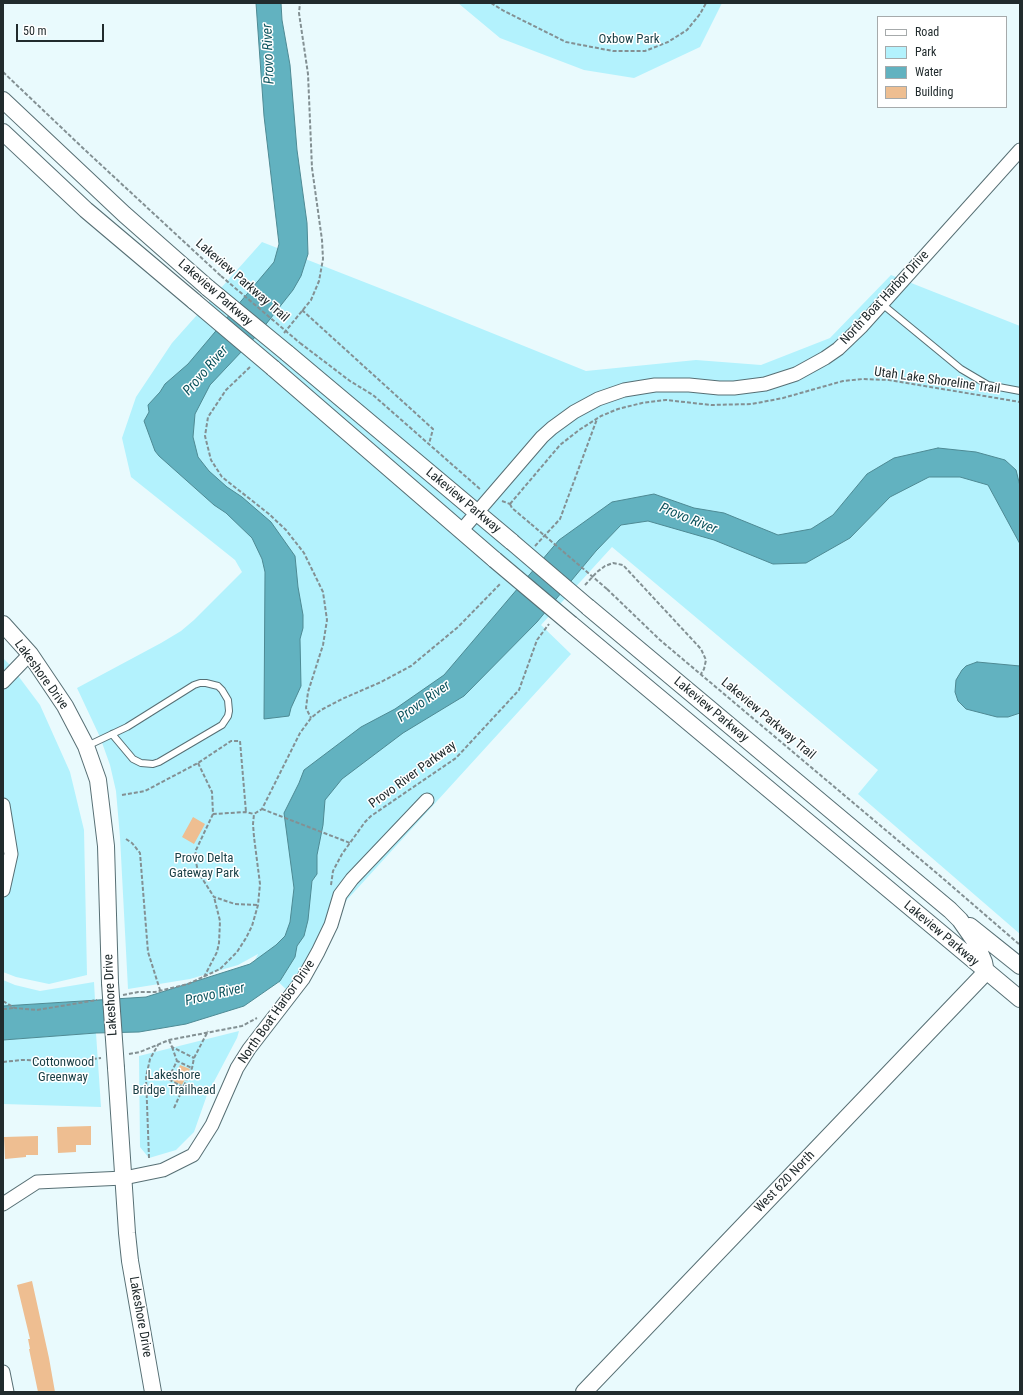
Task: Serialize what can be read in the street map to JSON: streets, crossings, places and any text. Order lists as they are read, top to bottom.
{
  "streets": {
    "street": [
      "Lakeview Parkway",
      "North Boat Harbor Drive",
      "Lakeshore Drive",
      "West 620 North"
    ],
    "path": ["Lakeview Parkway Trail", "Utah Lake Shoreline Trail", "Provo River Parkway"]
  },
  "crossings": [
    ["Lakeview Parkway Trail", "Utah Lake Shoreline Trail"],
    ["Lakeview Parkway", "North Boat Harbor Drive"],
    ["Lakeview Parkway", "West 620 North"],
    ["North Boat Harbor Drive", "Lakeshore Drive"]
  ],
  "water": ["Provo River"],
  "parks": [
    "Oxbow Park",
    "Provo Delta Gateway Park",
    "Cottonwood Greenway",
    "Lakeshore Bridge Trailhead"
  ],
  "legend": [
    "Road",
    "Park",
    "Water",
    "Building"
  ],
  "scale_bar": "50 m"
}
